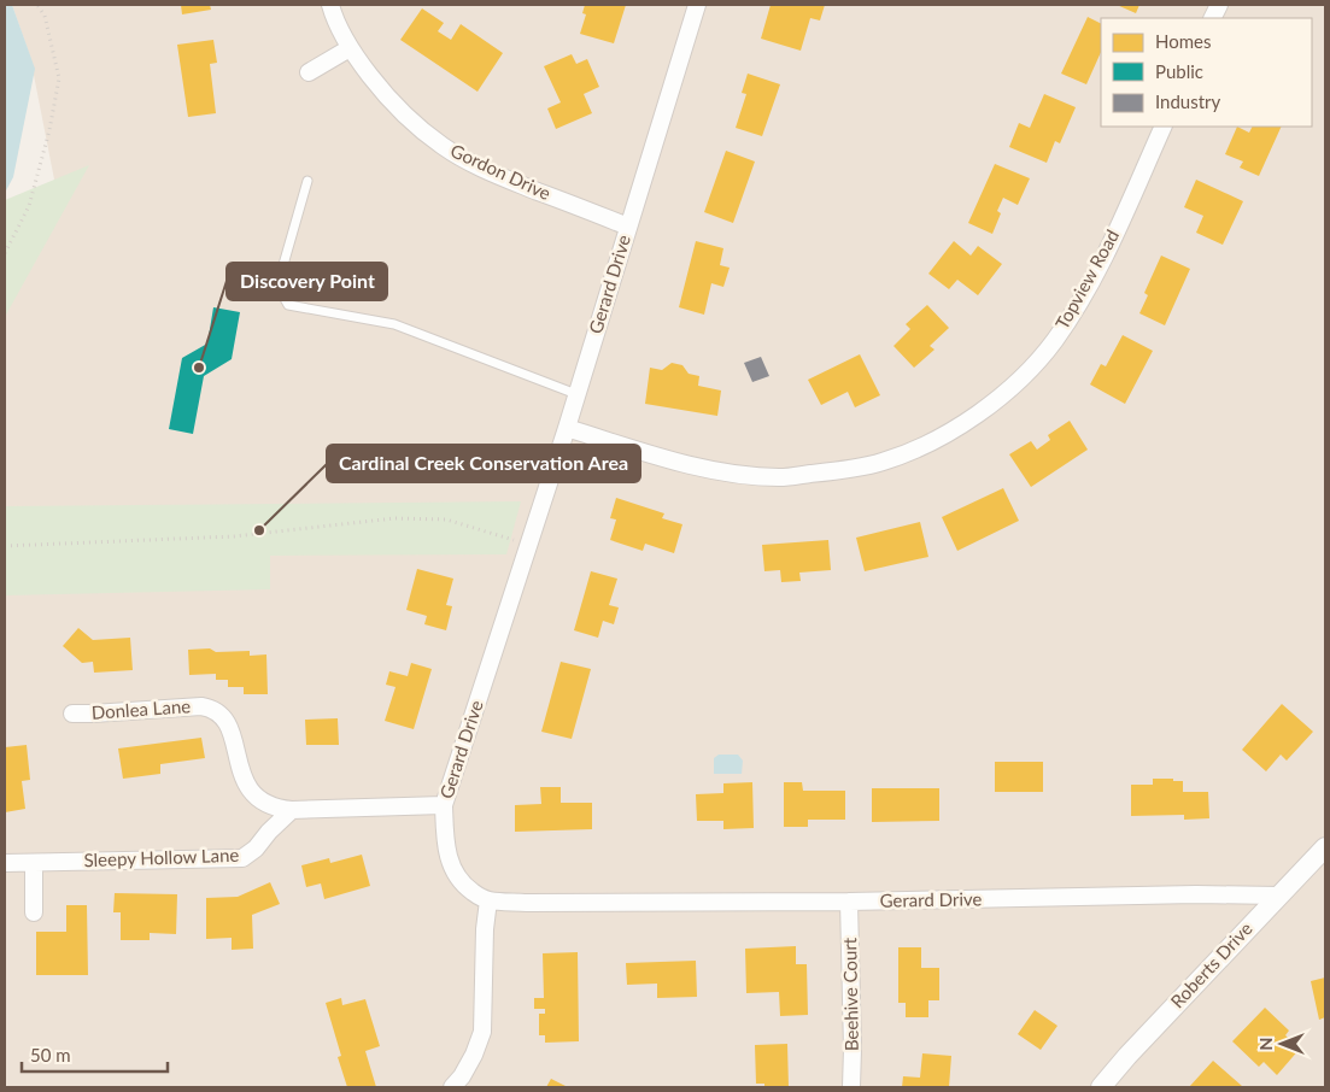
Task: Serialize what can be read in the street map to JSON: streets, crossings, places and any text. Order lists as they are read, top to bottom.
{
  "streets": {
    "street": [
      "Gordon Drive",
      "Topview Road",
      "Gerard Drive",
      "Donlea Lane",
      "Sleepy Hollow Lane",
      "Roberts Drive",
      "Beehive Court"
    ]
  },
  "crossings": [
    ["Gordon Drive", "Gerard Drive"],
    ["Topview Road", "Gerard Drive"],
    ["Gerard Drive", "Roberts Drive"],
    ["Gerard Drive", "Beehive Court"],
    ["Donlea Lane", "Sleepy Hollow Lane"]
  ],
  "places": ["Discovery Point", "Cardinal Creek Conservation Area"],
  "legend": ["Homes", "Public", "Industry"],
  "scale_bar": "50 m",
  "north": "left"
}
